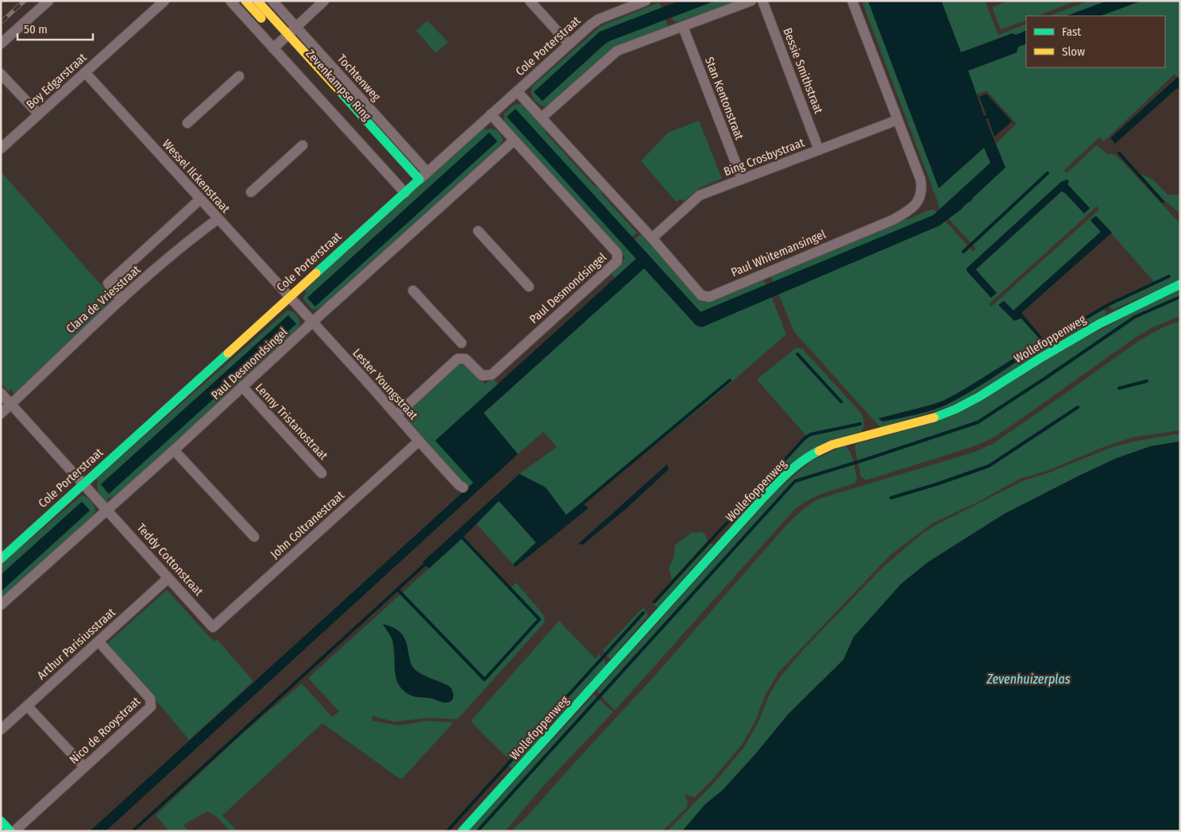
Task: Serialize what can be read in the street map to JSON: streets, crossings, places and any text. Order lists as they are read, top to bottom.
{
  "streets": {
    "street": [
      "Cole Porterstraat",
      "Bessie Smithstraat",
      "Tochtenweg",
      "Boy Edgarstraat",
      "Zevenkampse Ring",
      "Stan Kentonstraat",
      "Bing Crosbystraat",
      "Wessel Ilckenstraat",
      "Paul Whitemansingel",
      "Paul Desmondsingel",
      "Clara de Vriesstraat",
      "Wollefoppenweg",
      "Lester Youngstraat",
      "Lenny Tristanostraat",
      "John Coltranestraat",
      "Teddy Cottonstraat",
      "Arthur Parisiusstraat",
      "Nico de Rooystraat"
    ]
  },
  "crossings": [
    ["Cole Porterstraat", "Tochtenweg"],
    ["Cole Porterstraat", "Zevenkampse Ring"],
    ["Cole Porterstraat", "Wessel Ilckenstraat"],
    ["Cole Porterstraat", "Paul Whitemansingel"],
    ["Cole Porterstraat", "Paul Desmondsingel"],
    ["Cole Porterstraat", "Lester Youngstraat"],
    ["Cole Porterstraat", "Teddy Cottonstraat"],
    ["Bessie Smithstraat", "Bing Crosbystraat"],
    ["Boy Edgarstraat", "Wessel Ilckenstraat"],
    ["Stan Kentonstraat", "Bing Crosbystraat"],
    ["Bing Crosbystraat", "Paul Whitemansingel"],
    ["Wessel Ilckenstraat", "Clara de Vriesstraat"],
    ["Wessel Ilckenstraat", "Lester Youngstraat"],
    ["Paul Desmondsingel", "Lester Youngstraat"],
    ["Paul Desmondsingel", "Lenny Tristanostraat"],
    ["Paul Desmondsingel", "Teddy Cottonstraat"],
    ["Clara de Vriesstraat", "Teddy Cottonstraat"],
    ["Lester Youngstraat", "John Coltranestraat"],
    ["John Coltranestraat", "Teddy Cottonstraat"],
    ["Teddy Cottonstraat", "Arthur Parisiusstraat"],
    ["Arthur Parisiusstraat", "Nico de Rooystraat"]
  ],
  "water": ["Zevenhuizerplas"],
  "legend": ["Fast", "Slow"],
  "scale_bar": "50 m"
}
